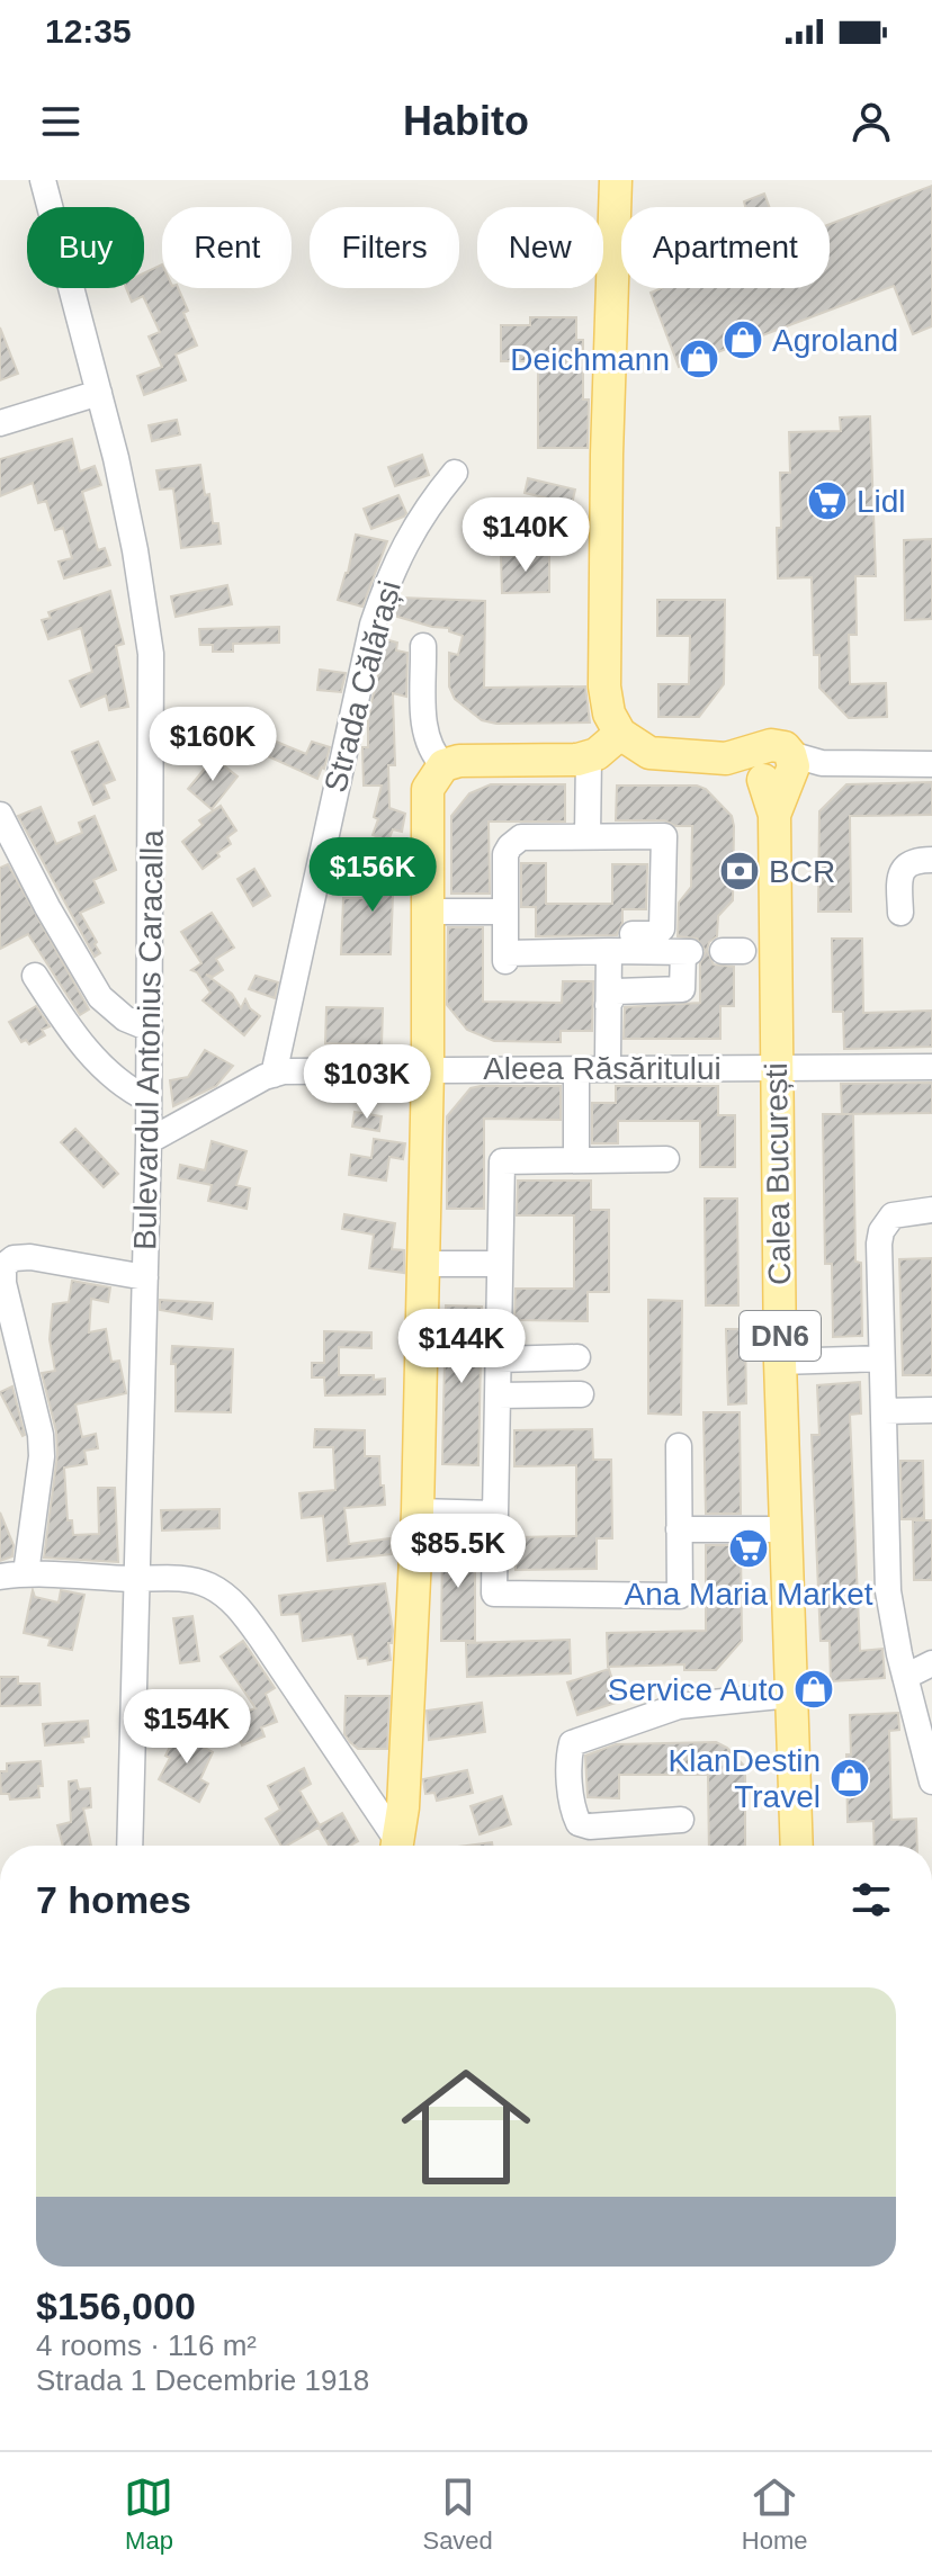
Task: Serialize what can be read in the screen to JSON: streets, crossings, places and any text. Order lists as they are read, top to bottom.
{
  "streets": {
    "main road": ["Calea București", "DN6"],
    "street": ["Strada Călărași", "Bulevardul Antonius Caracalla", "Aleea Răsăritului"]
  },
  "crossings": [
    ["Strada Călărași", "Aleea Răsăritului"],
    ["Aleea Răsăritului", "Calea București"]
  ],
  "places": {
    "shop": [
      "Agroland",
      "Deichmann",
      "Service Auto",
      "KlanDestin Travel"
    ],
    "supermarket": ["Lidl", "Ana Maria Market"],
    "bank": ["BCR"]
  },
  "page": {
    "status": "12:35",
    "header": "Habito",
    "chip": [
      "Buy",
      "Rent",
      "Filters",
      "New",
      "Apartment"
    ],
    "price": [
      "$140K",
      "$160K",
      "$156K",
      "$103K",
      "$144K",
      "$85.5K",
      "$154K"
    ],
    "heading": "7 homes",
    "list": [
      {
        "name": "$156,000",
        "note": "4 rooms · 116 m² · Strada 1 Decembrie 1918"
      }
    ],
    "tabs": ["Map", "Saved", "Home"]
  }
}
